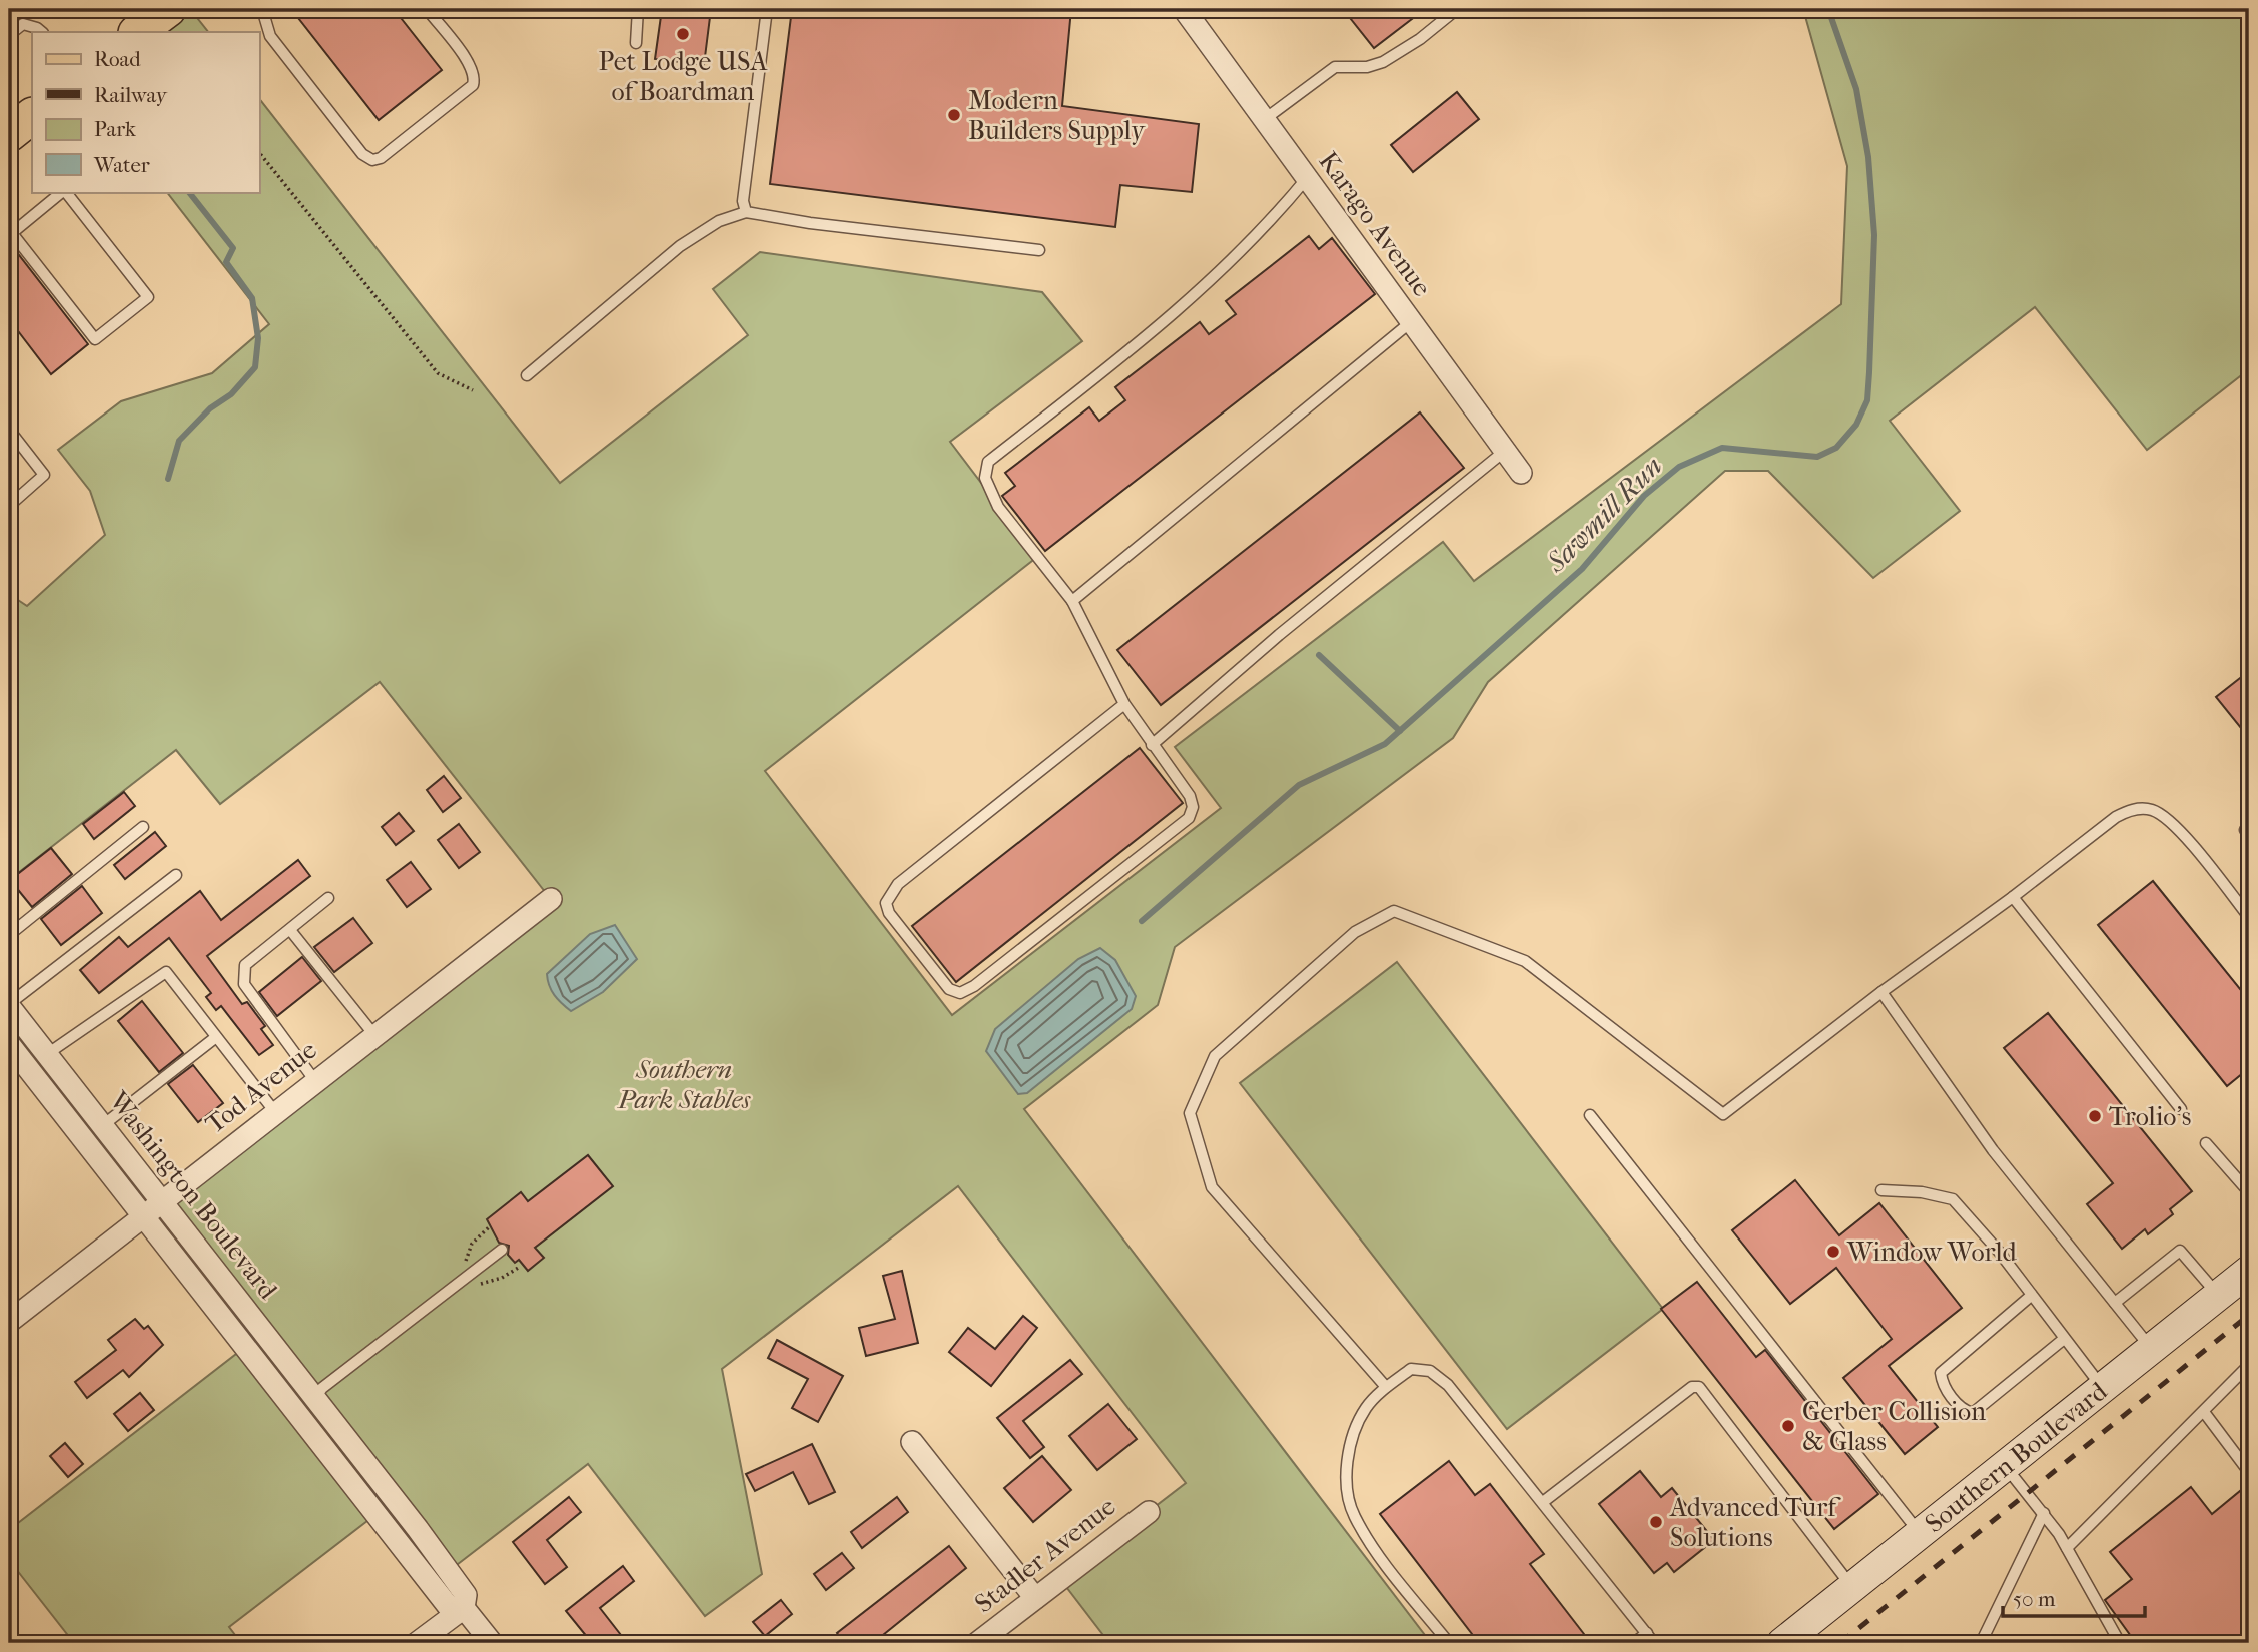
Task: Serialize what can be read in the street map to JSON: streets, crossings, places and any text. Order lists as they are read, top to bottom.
{
  "streets": {
    "street": [
      "Karago Avenue",
      "Tod Avenue",
      "Washington Boulevard",
      "Southern Boulevard",
      "Stadler Avenue"
    ]
  },
  "crossings": [
    ["Tod Avenue", "Washington Boulevard"]
  ],
  "water": ["Sawmill Run"],
  "parks": ["Southern Park Stables"],
  "places": [
    "Pet Lodge USA of Boardman",
    "Modern Builders Supply",
    "Trolio's",
    "Window World",
    "Gerber Collision & Glass",
    "Advanced Turf Solutions"
  ],
  "legend": [
    "Road",
    "Railway",
    "Park",
    "Water"
  ],
  "scale_bar": "50 m"
}
